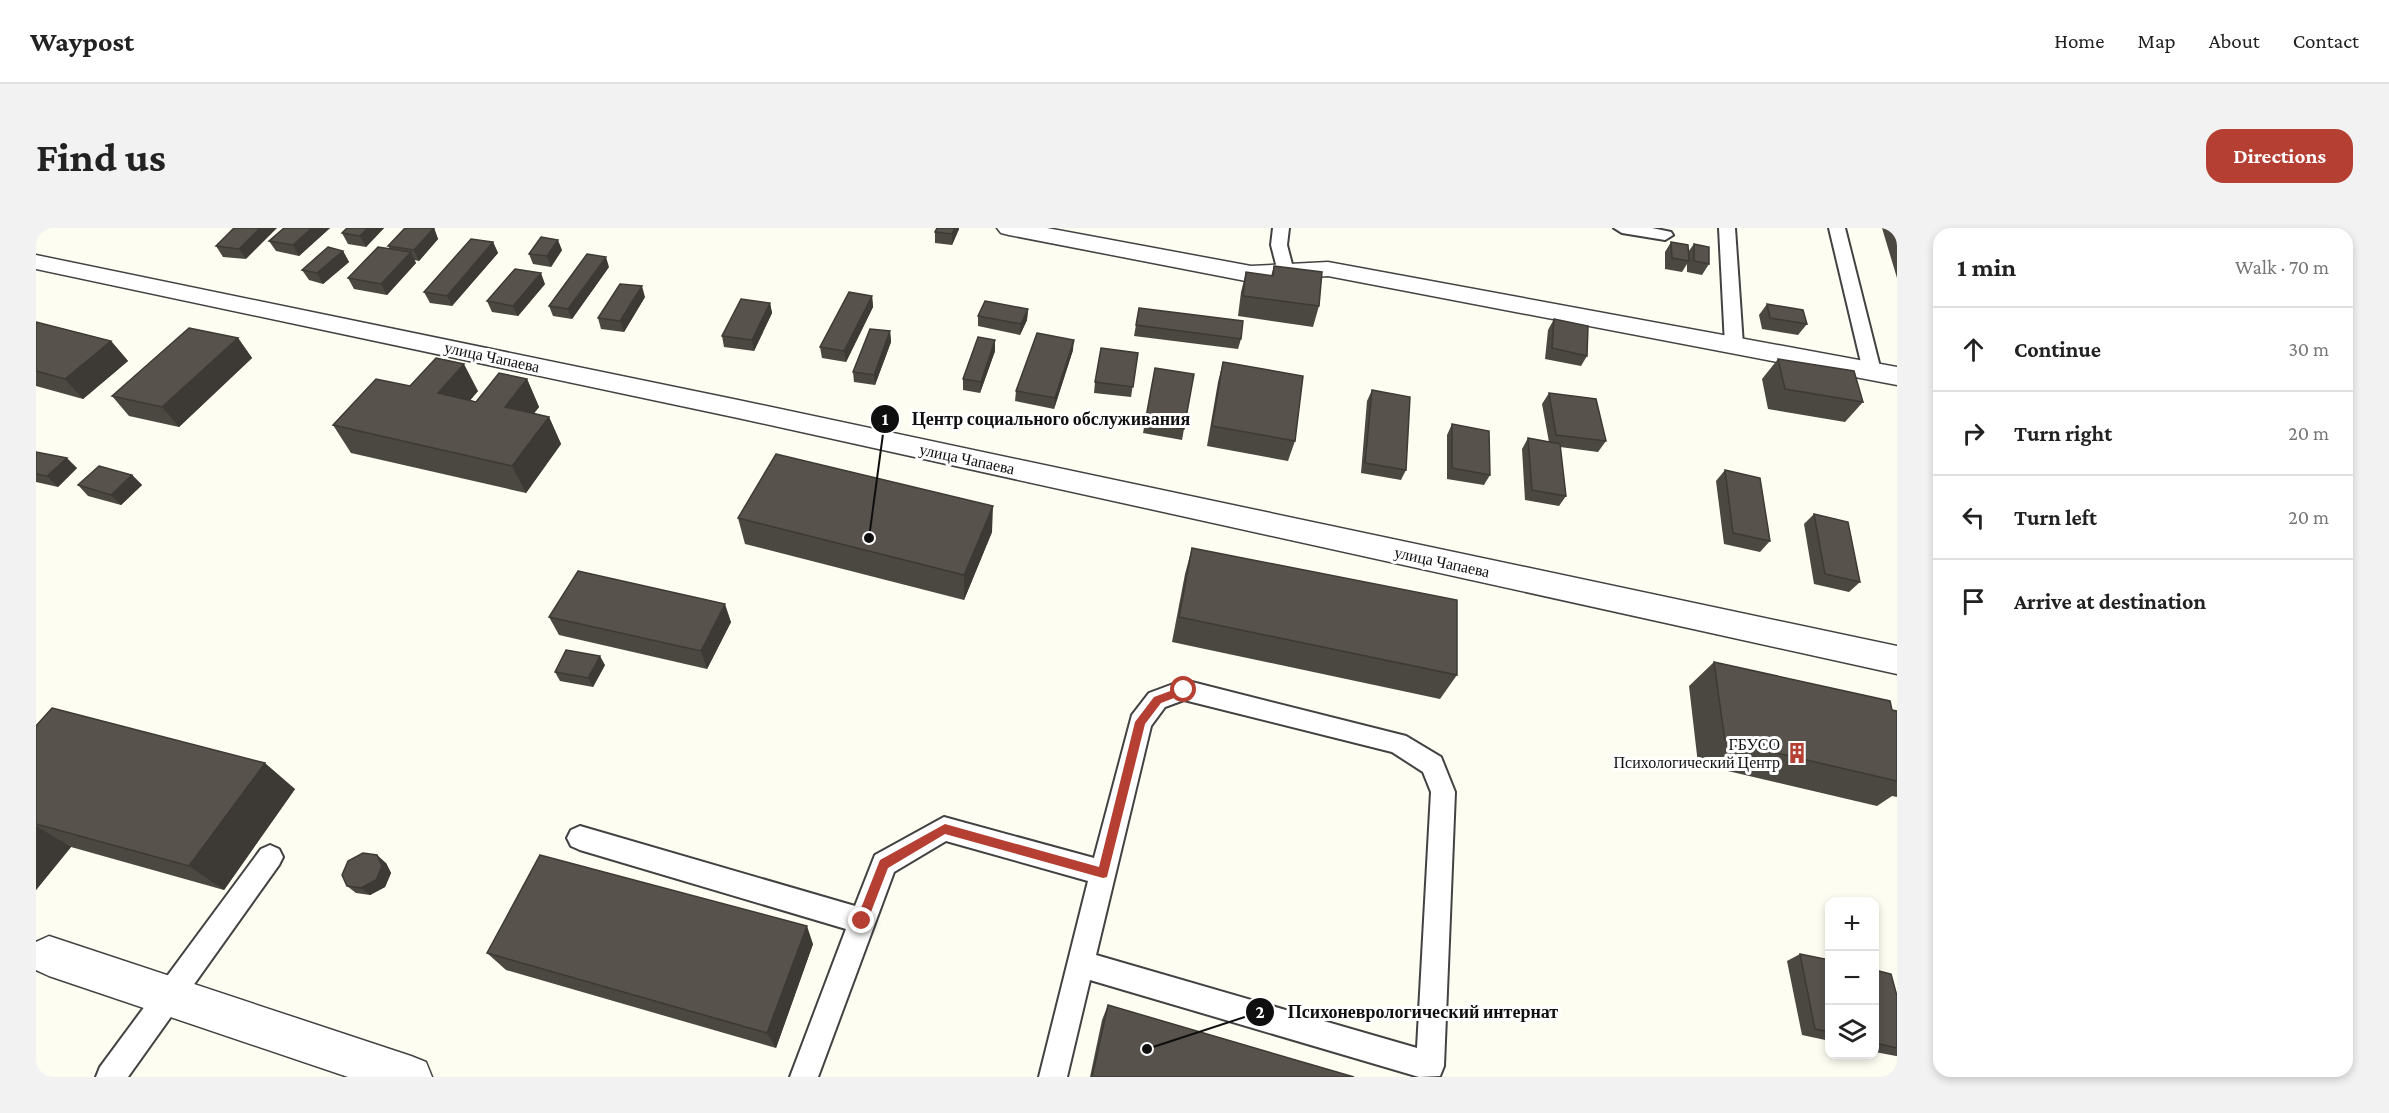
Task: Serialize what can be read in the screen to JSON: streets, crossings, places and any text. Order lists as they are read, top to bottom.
{
  "streets": {
    "street": ["улица Чапаева"]
  },
  "places": {
    "other": ["Центр социального обслуживания", "Психоневрологический интернат"],
    "building": ["ГБУСО Психологический Центр"]
  },
  "page": {
    "header": "Waypost",
    "nav": [
      "Home",
      "Map",
      "About",
      "Contact"
    ],
    "buttons": "Directions",
    "title": "Find us",
    "heading": ["1 min", "Walk · 70 m"],
    "list": [
      ["Continue", "30 m"],
      ["Turn right", "20 m"],
      ["Turn left", "20 m"],
      "Arrive at destination"
    ],
    "map_buttons": ["+", "−"]
  }
}
